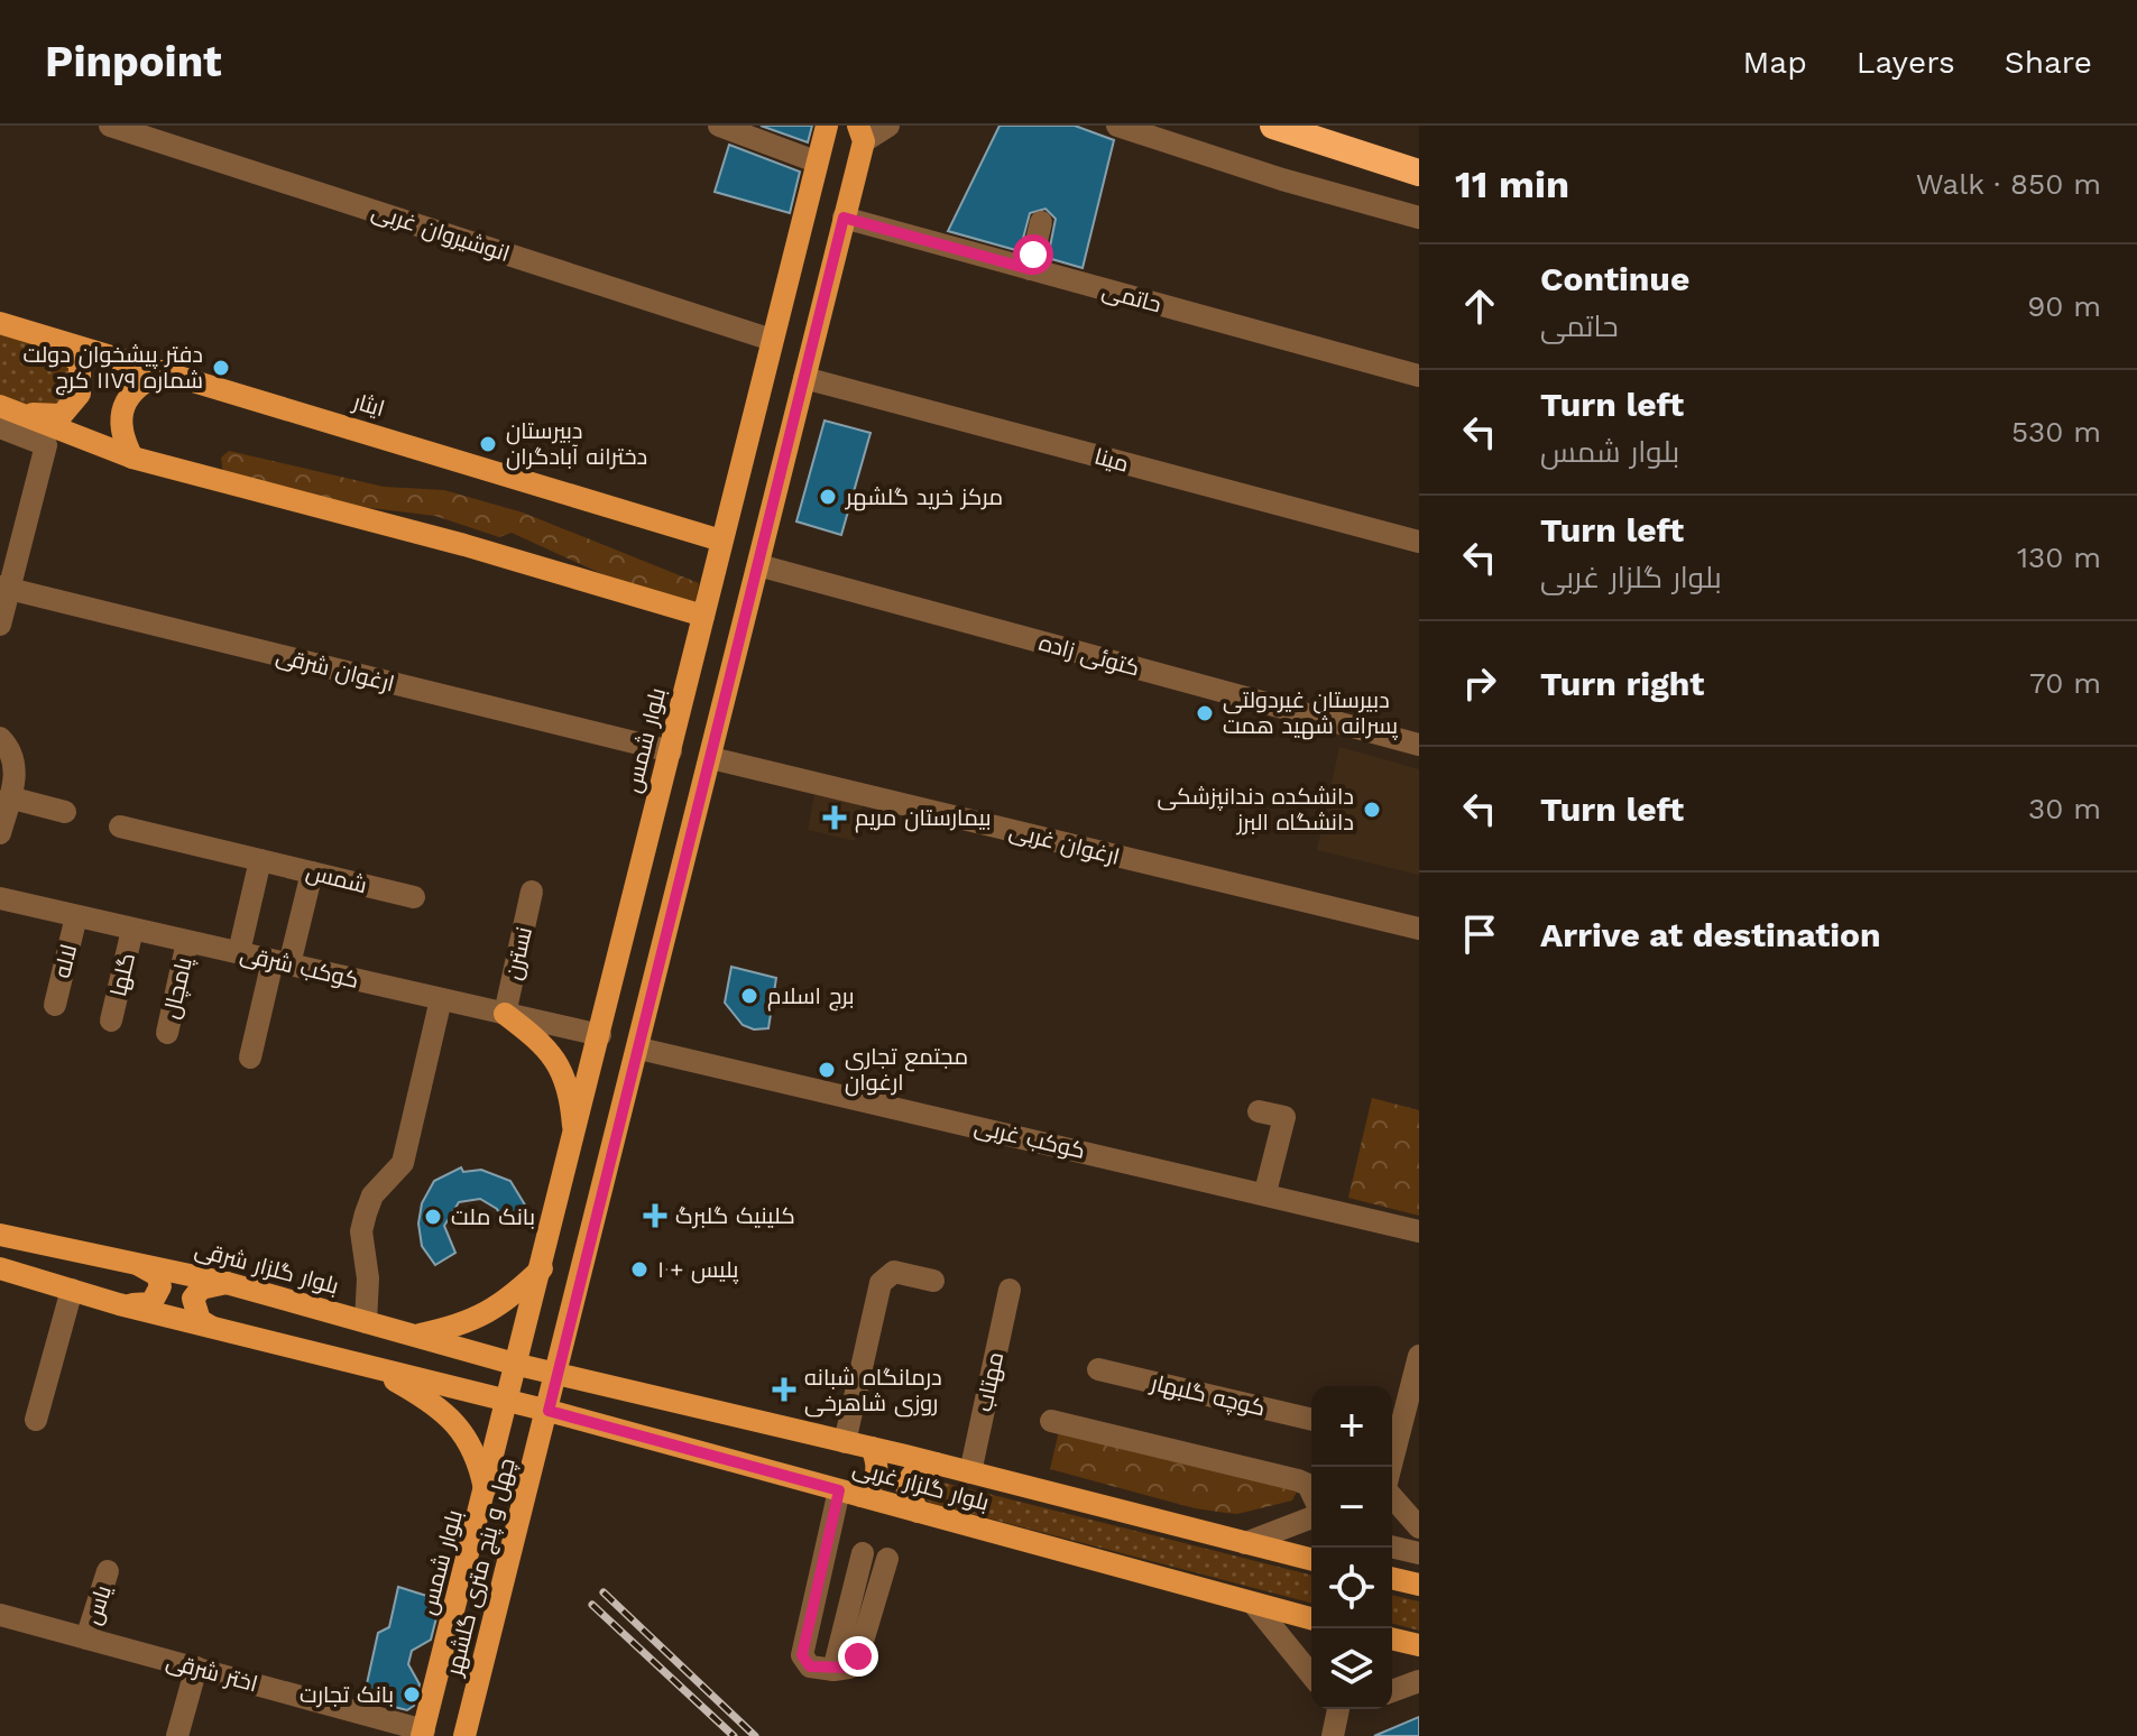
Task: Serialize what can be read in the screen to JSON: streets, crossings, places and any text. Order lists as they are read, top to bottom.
{
  "streets": {
    "main road": [
      "ایثار",
      "بلوار شمس",
      "بلوار گلزار شرقی",
      "بلوار گلزار غربی",
      "چهل و پنج متری گلشهر"
    ],
    "street": [
      "انوشیروان غربی",
      "حاتمی",
      "مینا",
      "کتوئی زاده",
      "ارغوان شرقی",
      "ارغوان غربی",
      "شمس",
      "نسترن",
      "لاله",
      "کوکب شرقی",
      "گلها",
      "پامچال",
      "کوکب غربی",
      "مهتاب",
      "کوچه گلبهار",
      "یاس",
      "اختر شرقی"
    ]
  },
  "crossings": [
    ["انوشیروان غربی", "بلوار شمس"],
    ["ایثار", "بلوار شمس"],
    ["ارغوان شرقی", "بلوار شمس"],
    ["بلوار شمس", "کوکب شرقی"],
    ["بلوار شمس", "بلوار گلزار شرقی"],
    ["بلوار شمس", "بلوار گلزار غربی"],
    ["بلوار شمس", "اختر شرقی"],
    ["نسترن", "کوکب شرقی"],
    ["لاله", "کوکب شرقی"],
    ["کوکب شرقی", "گلها"],
    ["کوکب شرقی", "پامچال"],
    ["بلوار گلزار شرقی", "بلوار گلزار غربی"],
    ["مهتاب", "بلوار گلزار غربی"],
    ["بلوار گلزار غربی", "چهل و پنج متری گلشهر"],
    ["یاس", "اختر شرقی"]
  ],
  "places": {
    "other": [
      "دفتر پیشخوان دولت شماره ۱۱۷۹ کرج",
      "دبيرستان دخترانه آبادگران",
      "مرکز خرید گلشهر",
      "دبیرستان غیردولتی پسرانه شهید همت",
      "دانشکده دندانپزشکی دانشگاه البرز",
      "برج اسلام",
      "مجتمع تجاری ارغوان",
      "بانک ملت",
      "پلیس +۱۰",
      "بانک تجارت"
    ],
    "health": ["بیمارستان مریم", "کلینیک گلبرگ", "درمانگاه شبانه روزی شاهرخی"]
  },
  "page": {
    "header": "Pinpoint",
    "nav": ["Map", "Layers", "Share"],
    "heading": ["11 min", "Walk · 850 m"],
    "list": [
      ["Continue", "حاتمی", "90 m"],
      ["Turn left", "بلوار شمس", "530 m"],
      ["Turn left", "بلوار گلزار غربی", "130 m"],
      ["Turn right", "70 m"],
      ["Turn left", "30 m"],
      "Arrive at destination"
    ],
    "map_buttons": ["+", "−"]
  }
}
